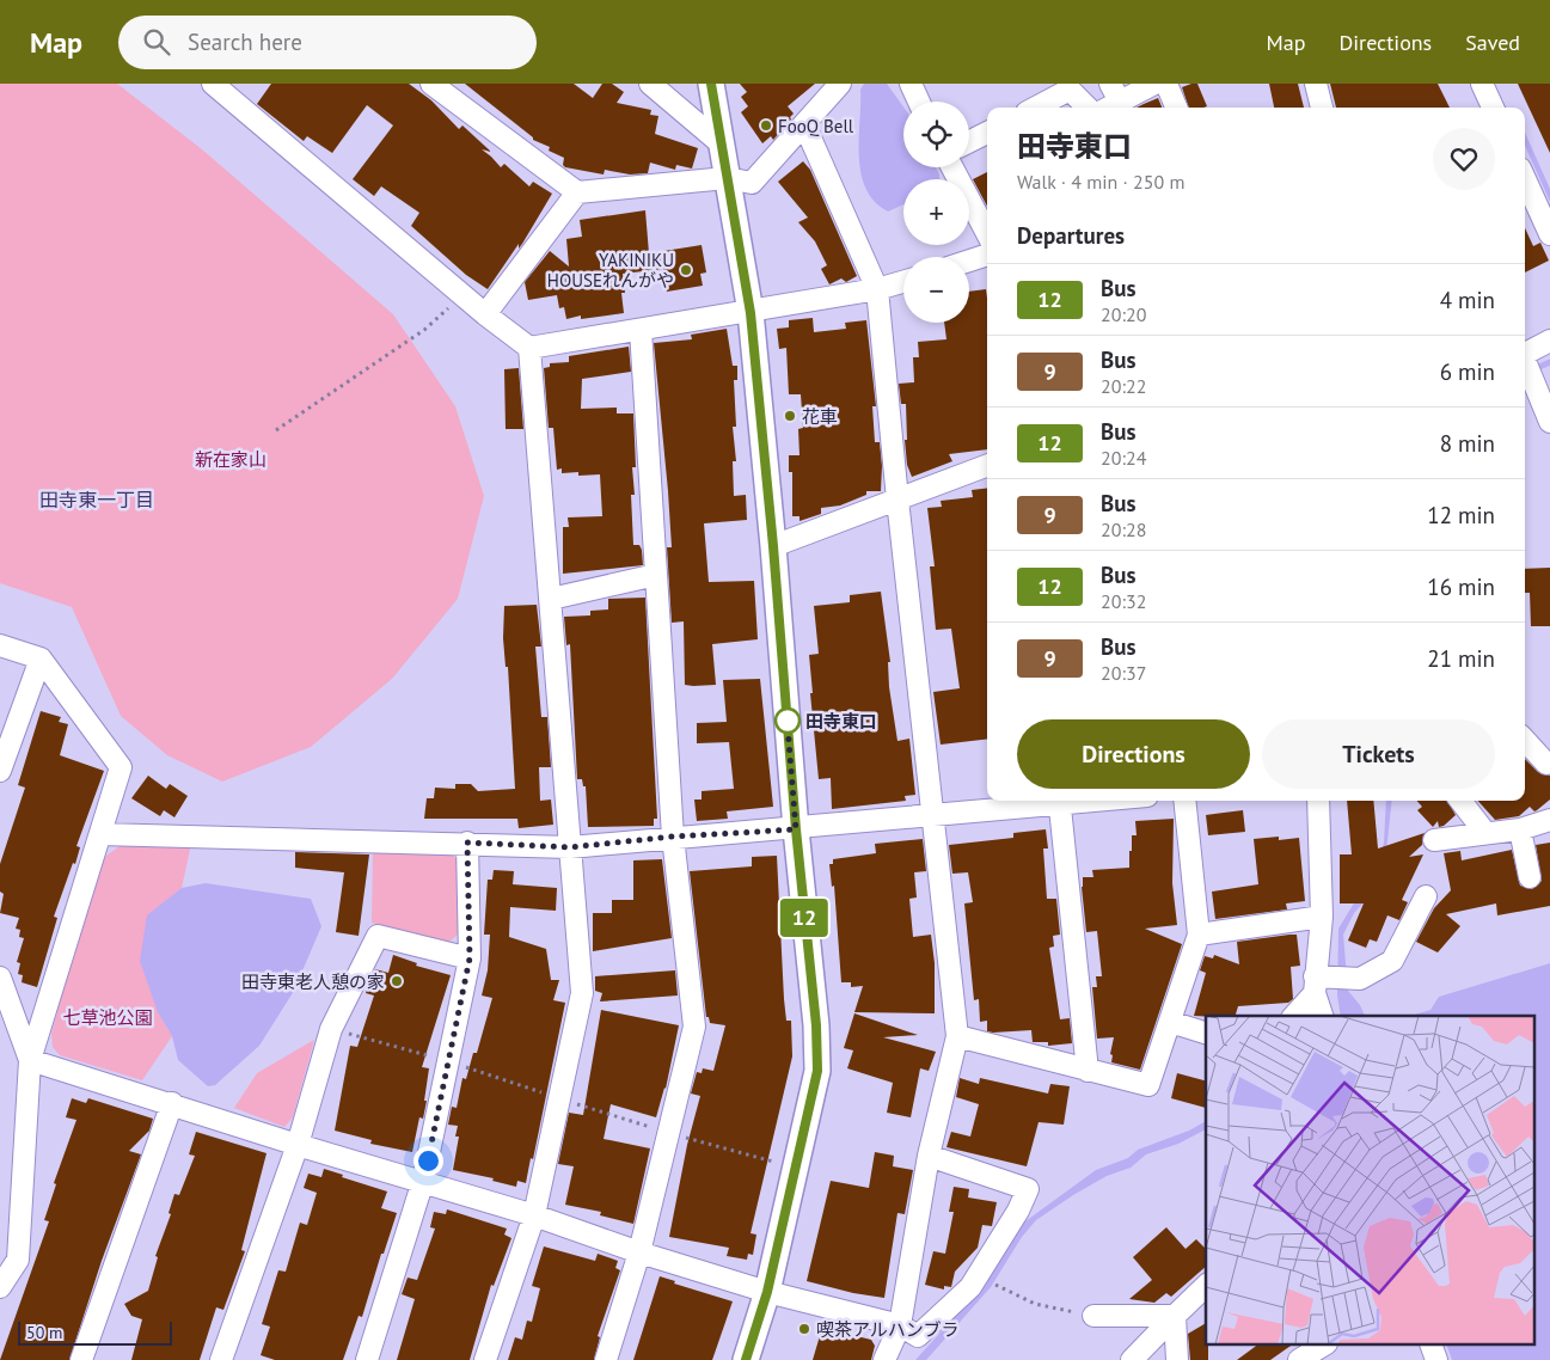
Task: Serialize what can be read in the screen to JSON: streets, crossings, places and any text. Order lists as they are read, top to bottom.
{
  "districts": ["田寺東一丁目"],
  "parks": ["新在家山", "七草池公園"],
  "places": [
    "FooQ Bell",
    "YAKINIKU HOUSEれんがや",
    "花車",
    "田寺東口",
    "田寺東老人憩の家",
    "喫茶アルハンブラ"
  ],
  "lines": ["bus line 12"],
  "scale_bar": "50 m",
  "page": {
    "header": "Map",
    "search": "Search here",
    "nav": ["Map", "Directions", "Saved"],
    "on_map": "12",
    "map_buttons": ["+", "−"],
    "heading": [
      ["田寺東口", "Walk · 4 min · 250 m"],
      "Departures"
    ],
    "list": [
      {
        "mark": "12",
        "name": "Bus",
        "note": "20:20",
        "value": "4 min"
      },
      {
        "mark": "9",
        "name": "Bus",
        "note": "20:22",
        "value": "6 min"
      },
      {
        "mark": "12",
        "name": "Bus",
        "note": "20:24",
        "value": "8 min"
      },
      {
        "mark": "9",
        "name": "Bus",
        "note": "20:28",
        "value": "12 min"
      },
      {
        "mark": "12",
        "name": "Bus",
        "note": "20:32",
        "value": "16 min"
      },
      {
        "mark": "9",
        "name": "Bus",
        "note": "20:37",
        "value": "21 min"
      }
    ],
    "buttons": ["Directions", "Tickets"],
    "scale": "50 m"
  }
}
